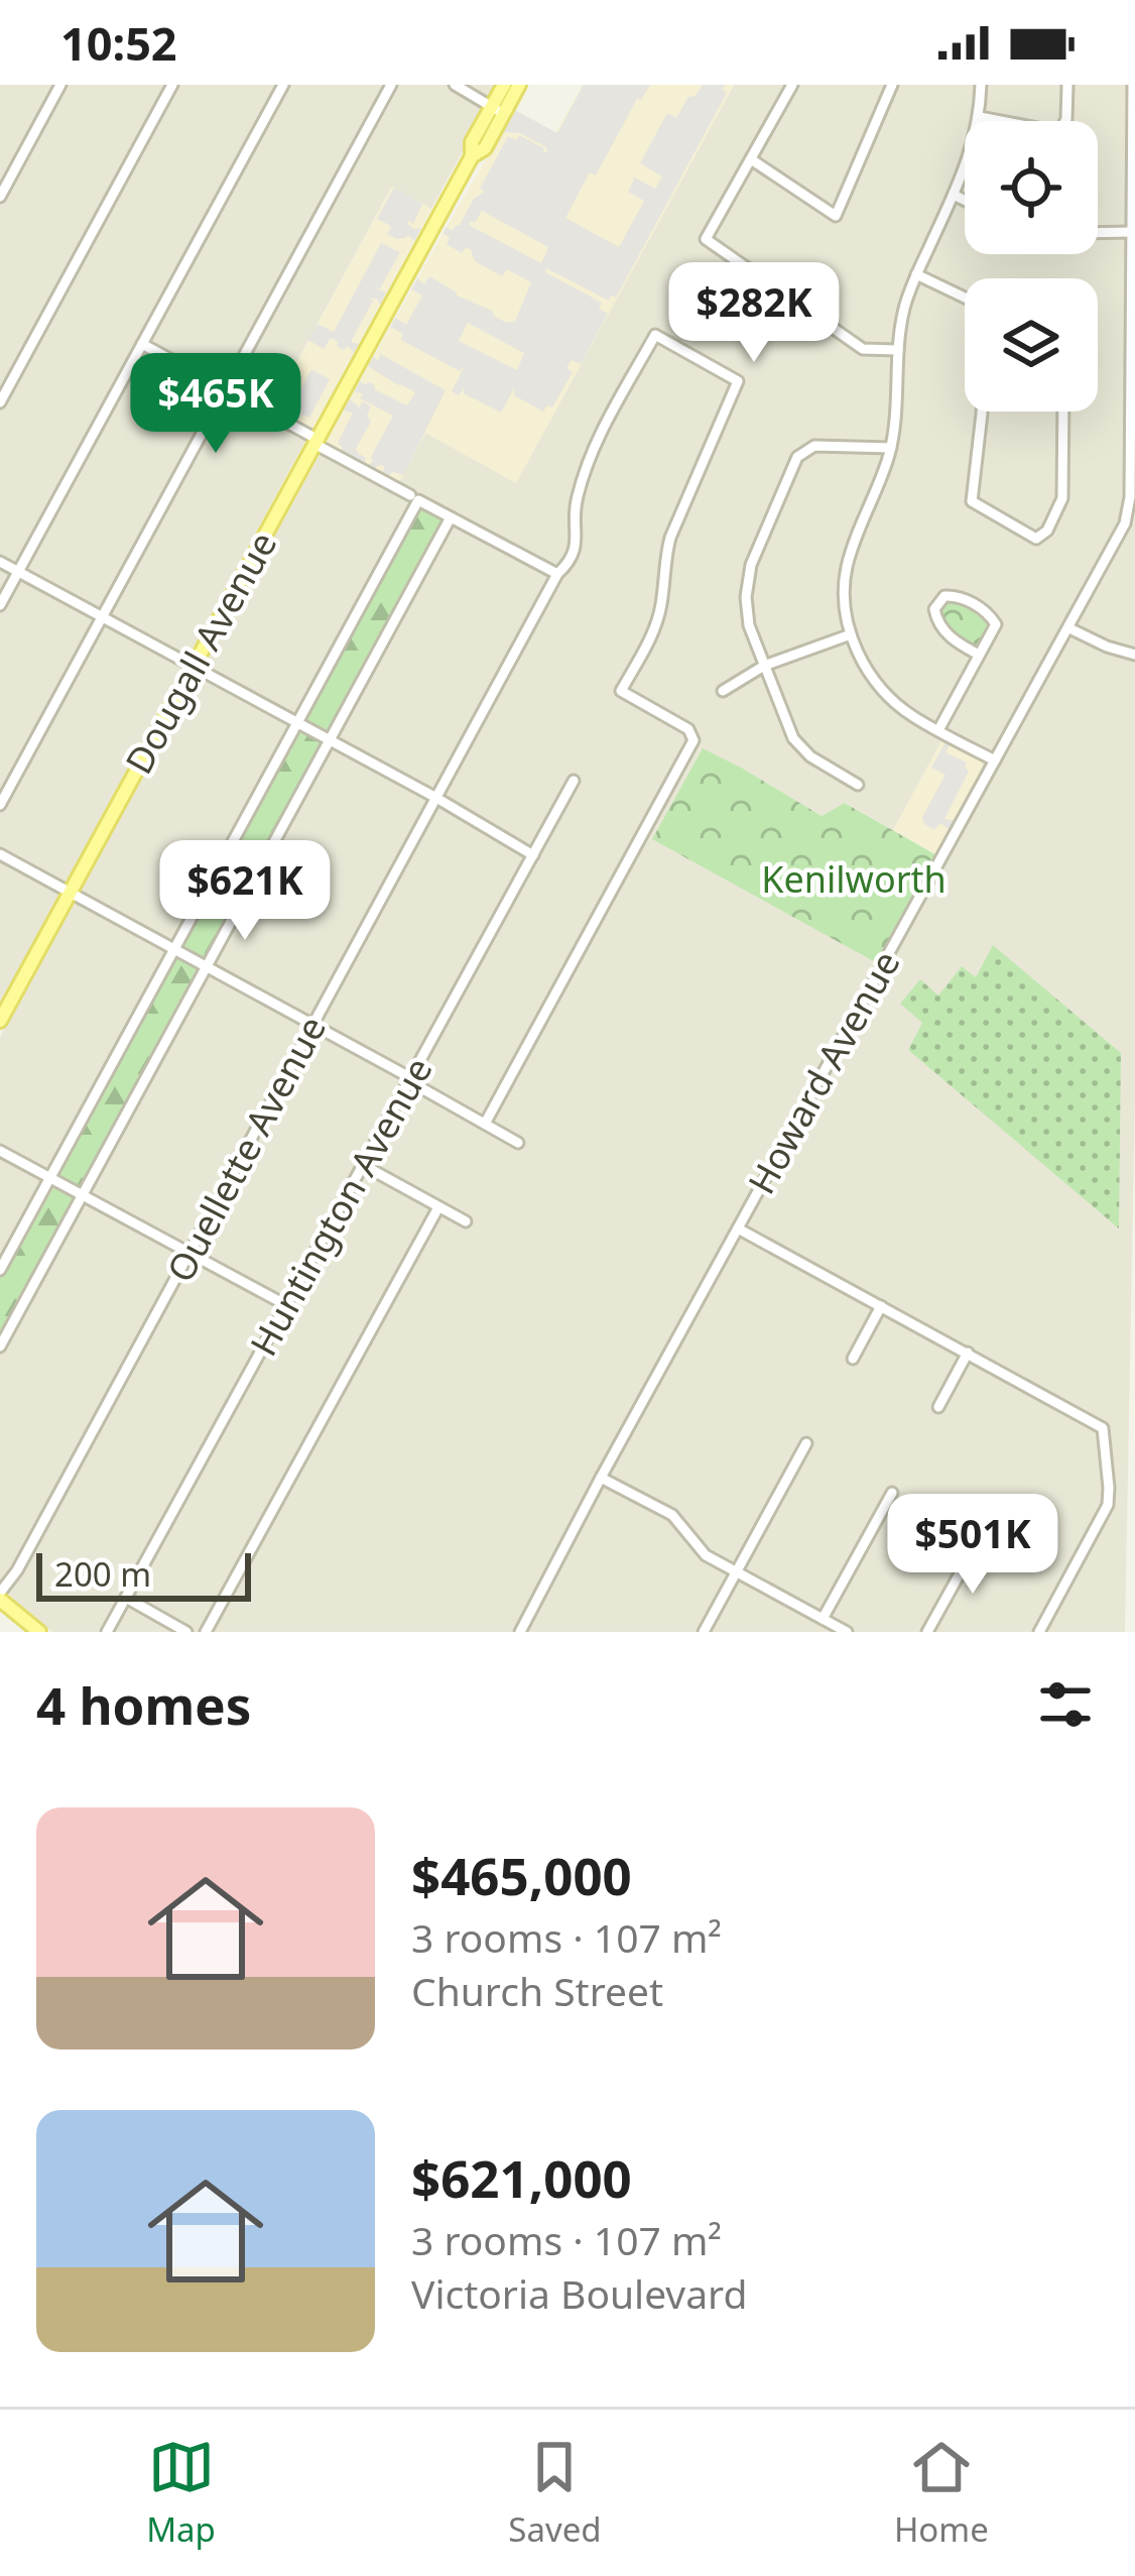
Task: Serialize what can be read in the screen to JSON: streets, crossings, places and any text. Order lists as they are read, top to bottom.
{
  "streets": {
    "main road": ["Dougall Avenue"],
    "street": ["Howard Avenue", "Ouellette Avenue", "Huntington Avenue"]
  },
  "parks": ["Kenilworth"],
  "scale_bar": "200 m",
  "page": {
    "status": "10:52",
    "price": [
      "$282K",
      "$465K",
      "$621K",
      "$501K"
    ],
    "scale": "200 m",
    "heading": "4 homes",
    "list": [
      {
        "name": "$465,000",
        "note": "3 rooms · 107 m² · Church Street"
      },
      {
        "name": "$621,000",
        "note": "3 rooms · 107 m² · Victoria Boulevard"
      }
    ],
    "tabs": ["Map", "Saved", "Home"]
  }
}
